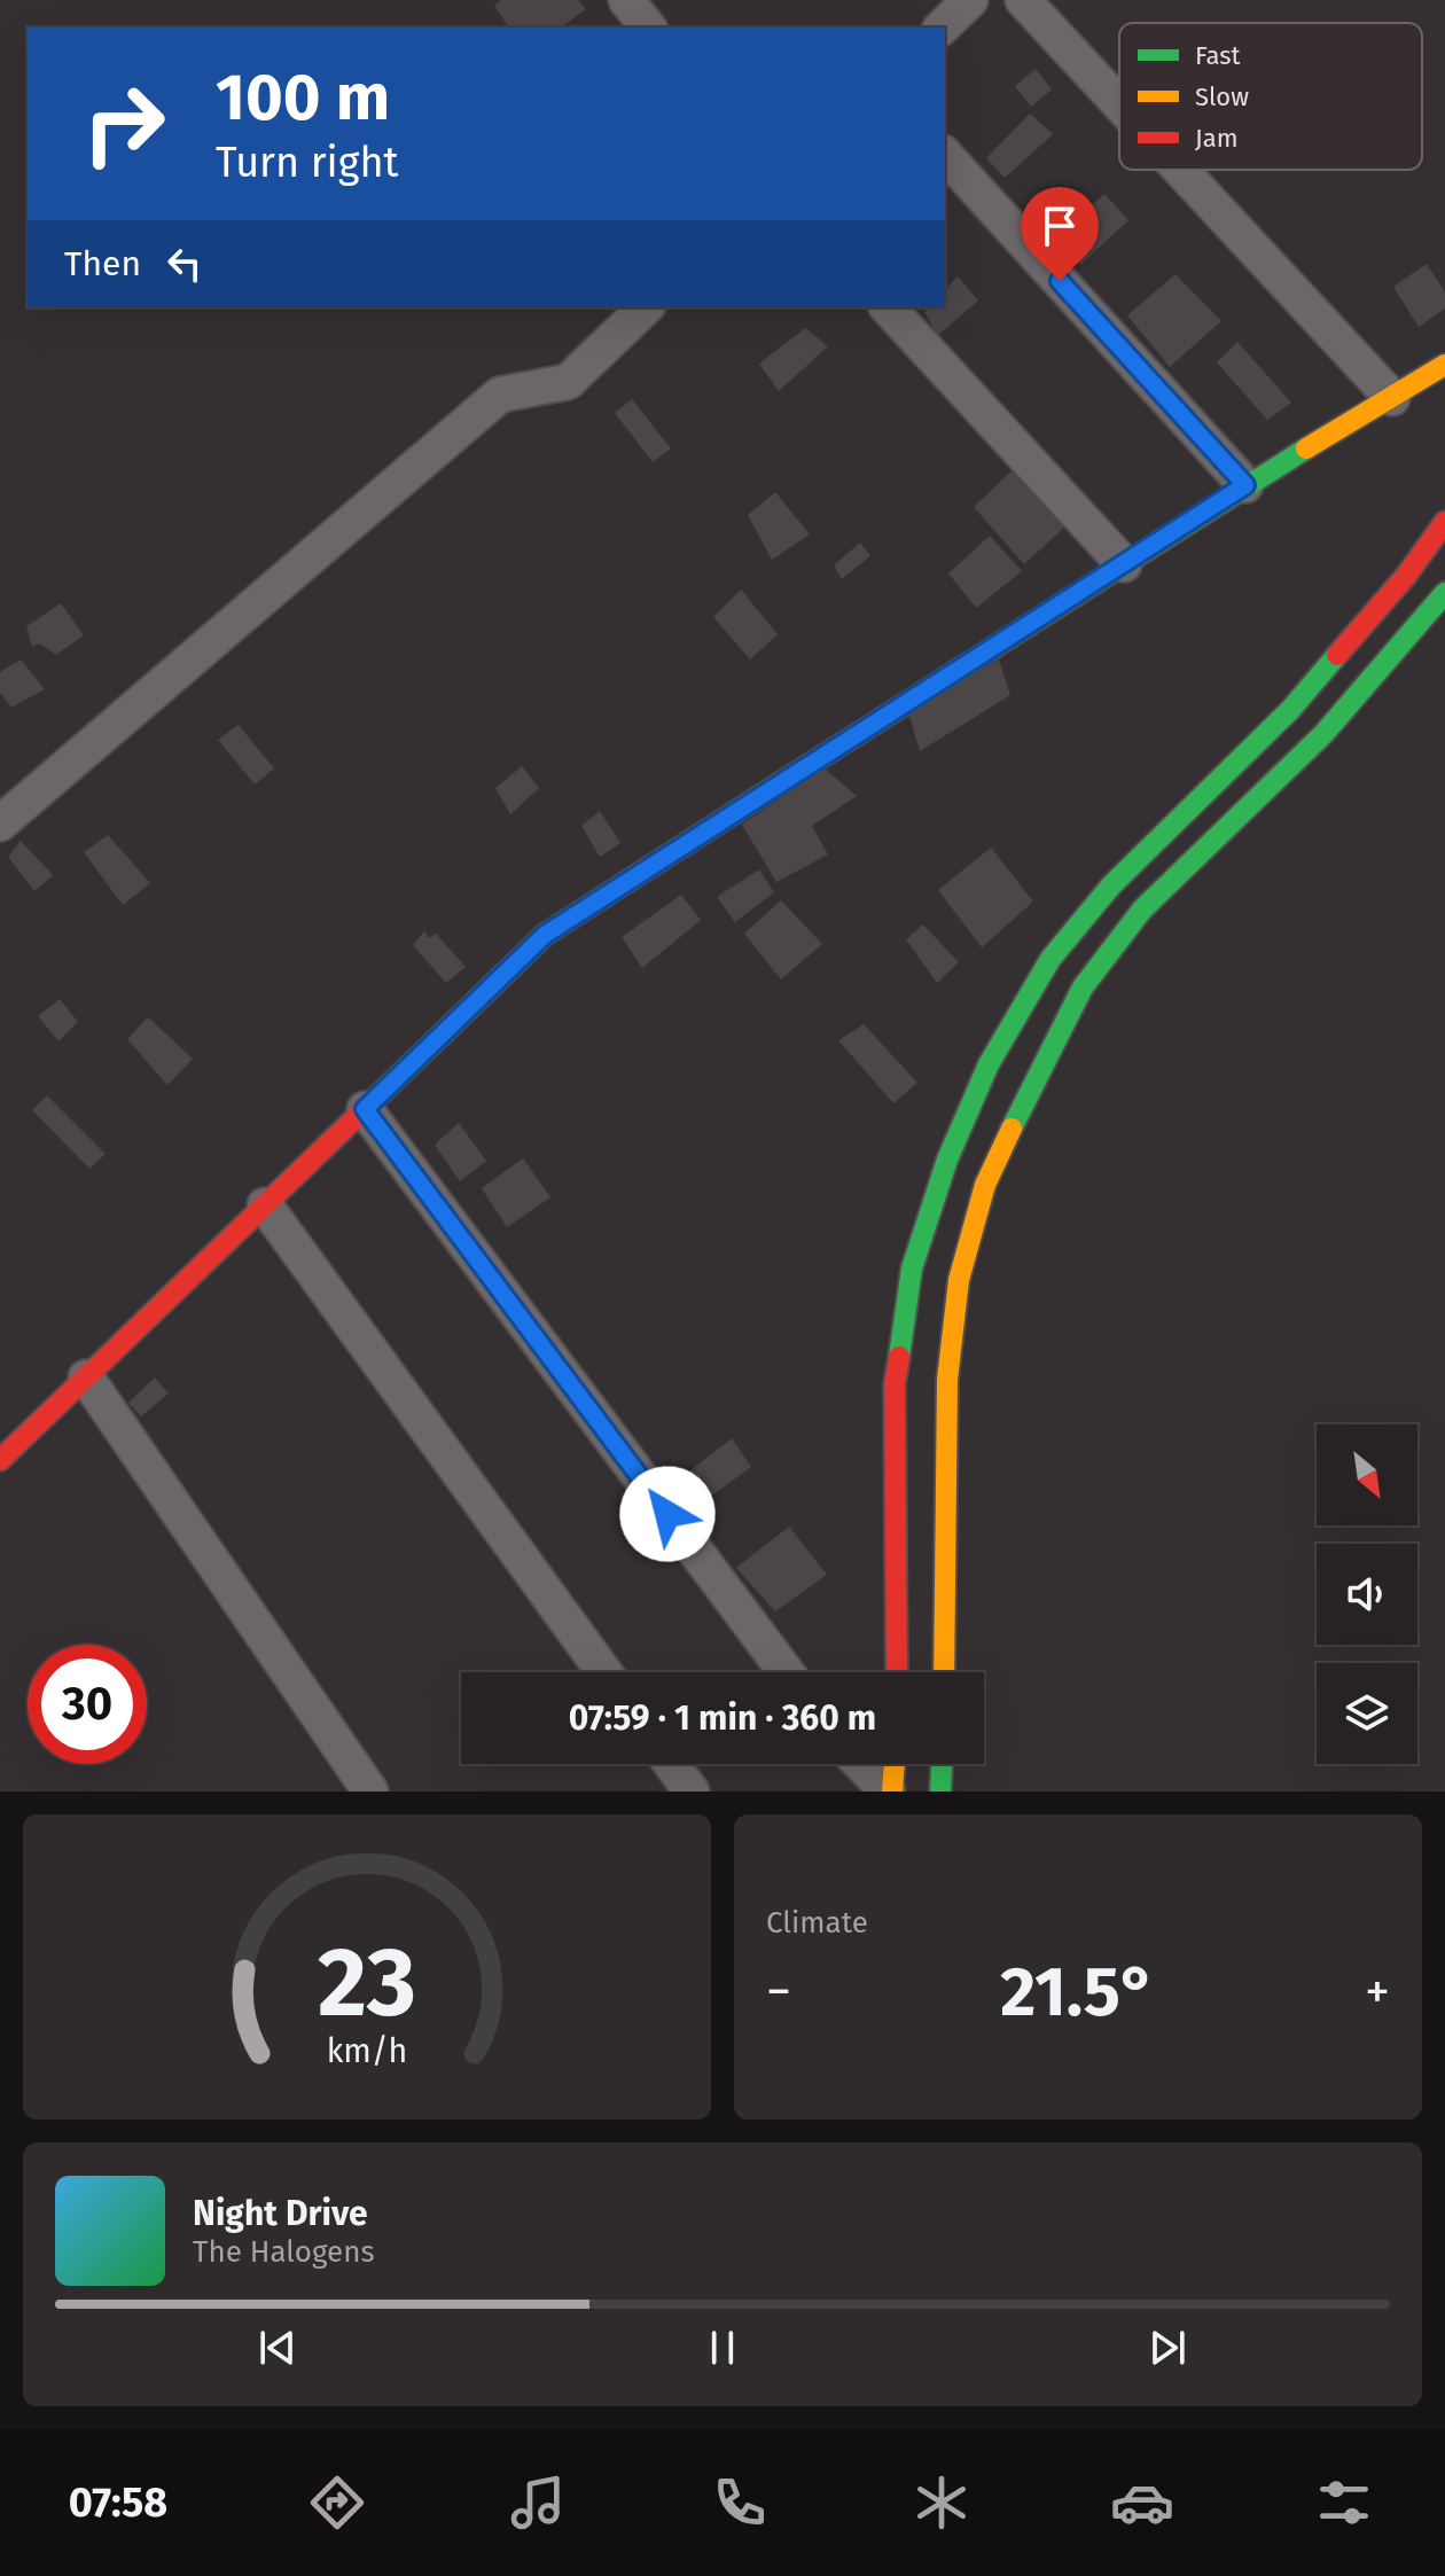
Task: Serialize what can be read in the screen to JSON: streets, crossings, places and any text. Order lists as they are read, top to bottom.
{
  "legend": ["Fast", "Slow", "Jam"],
  "north": "bottom right",
  "page": {
    "turn": ["100 m", "Turn right"],
    "then": "Then",
    "limit": "30",
    "trip": "07:59 · 1 min · 360 m",
    "tile": "Climate",
    "heat": ["−", "21.5°", "+"],
    "song": ["Night Drive", "The Halogens"],
    "tabs": "07:58",
    "gauge": ["23", "km/h"]
  }
}
